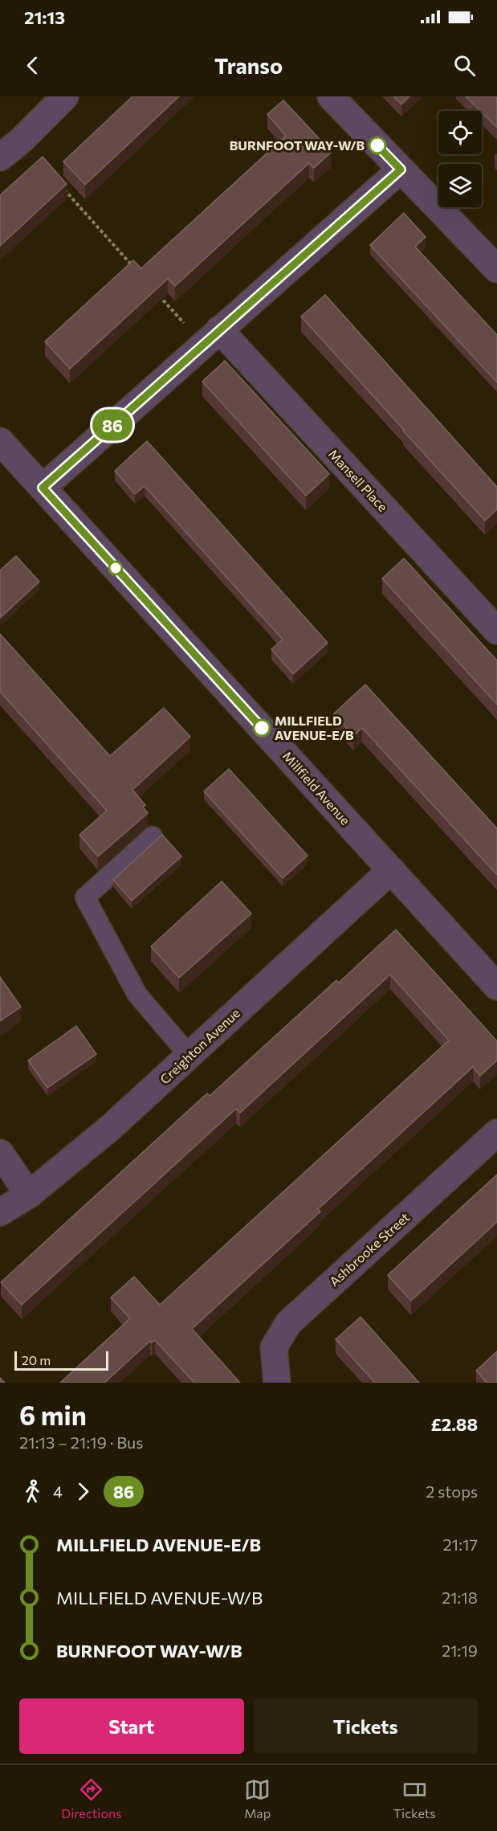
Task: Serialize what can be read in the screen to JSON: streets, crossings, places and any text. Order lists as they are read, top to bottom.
{
  "streets": {
    "street": [
      "Mansell Place",
      "Millfield Avenue",
      "Creighton Avenue",
      "Ashbrooke Street"
    ]
  },
  "crossings": [
    ["Millfield Avenue", "Creighton Avenue"]
  ],
  "places": ["BURNFOOT WAY-W/B", "MILLFIELD AVENUE-E/B"],
  "lines": ["bus line 86"],
  "scale_bar": "20 m",
  "page": {
    "status": "21:13",
    "header": "Transo",
    "on_map": "86",
    "scale": "20 m",
    "heading": ["6 min", "21:13 – 21:19 · Bus", "£2.88"],
    "legs": ["4", "86", "2 stops"],
    "list": [
      {
        "name": "MILLFIELD AVENUE-E/B",
        "value": "21:17"
      },
      {
        "name": "MILLFIELD AVENUE-W/B",
        "value": "21:18"
      },
      {
        "name": "BURNFOOT WAY-W/B",
        "value": "21:19"
      }
    ],
    "buttons": ["Start", "Tickets"],
    "tabs": ["Directions", "Map", "Tickets"]
  }
}
